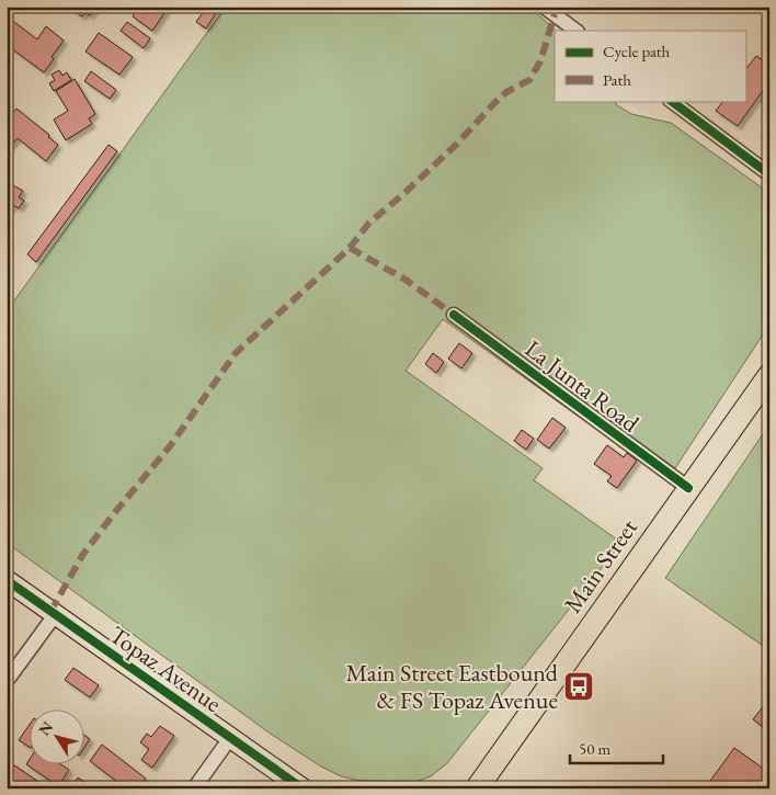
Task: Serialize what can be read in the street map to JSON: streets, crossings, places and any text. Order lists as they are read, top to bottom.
{
  "streets": {
    "main road": ["Main Street"],
    "street": ["La Junta Road", "Topaz Avenue"]
  },
  "crossings": [
    ["La Junta Road", "Main Street"]
  ],
  "places": {
    "bus stop": ["Main Street Eastbound & FS Topaz Avenue"]
  },
  "legend": ["Cycle path", "Path"],
  "scale_bar": "50 m",
  "north": "top left"
}
